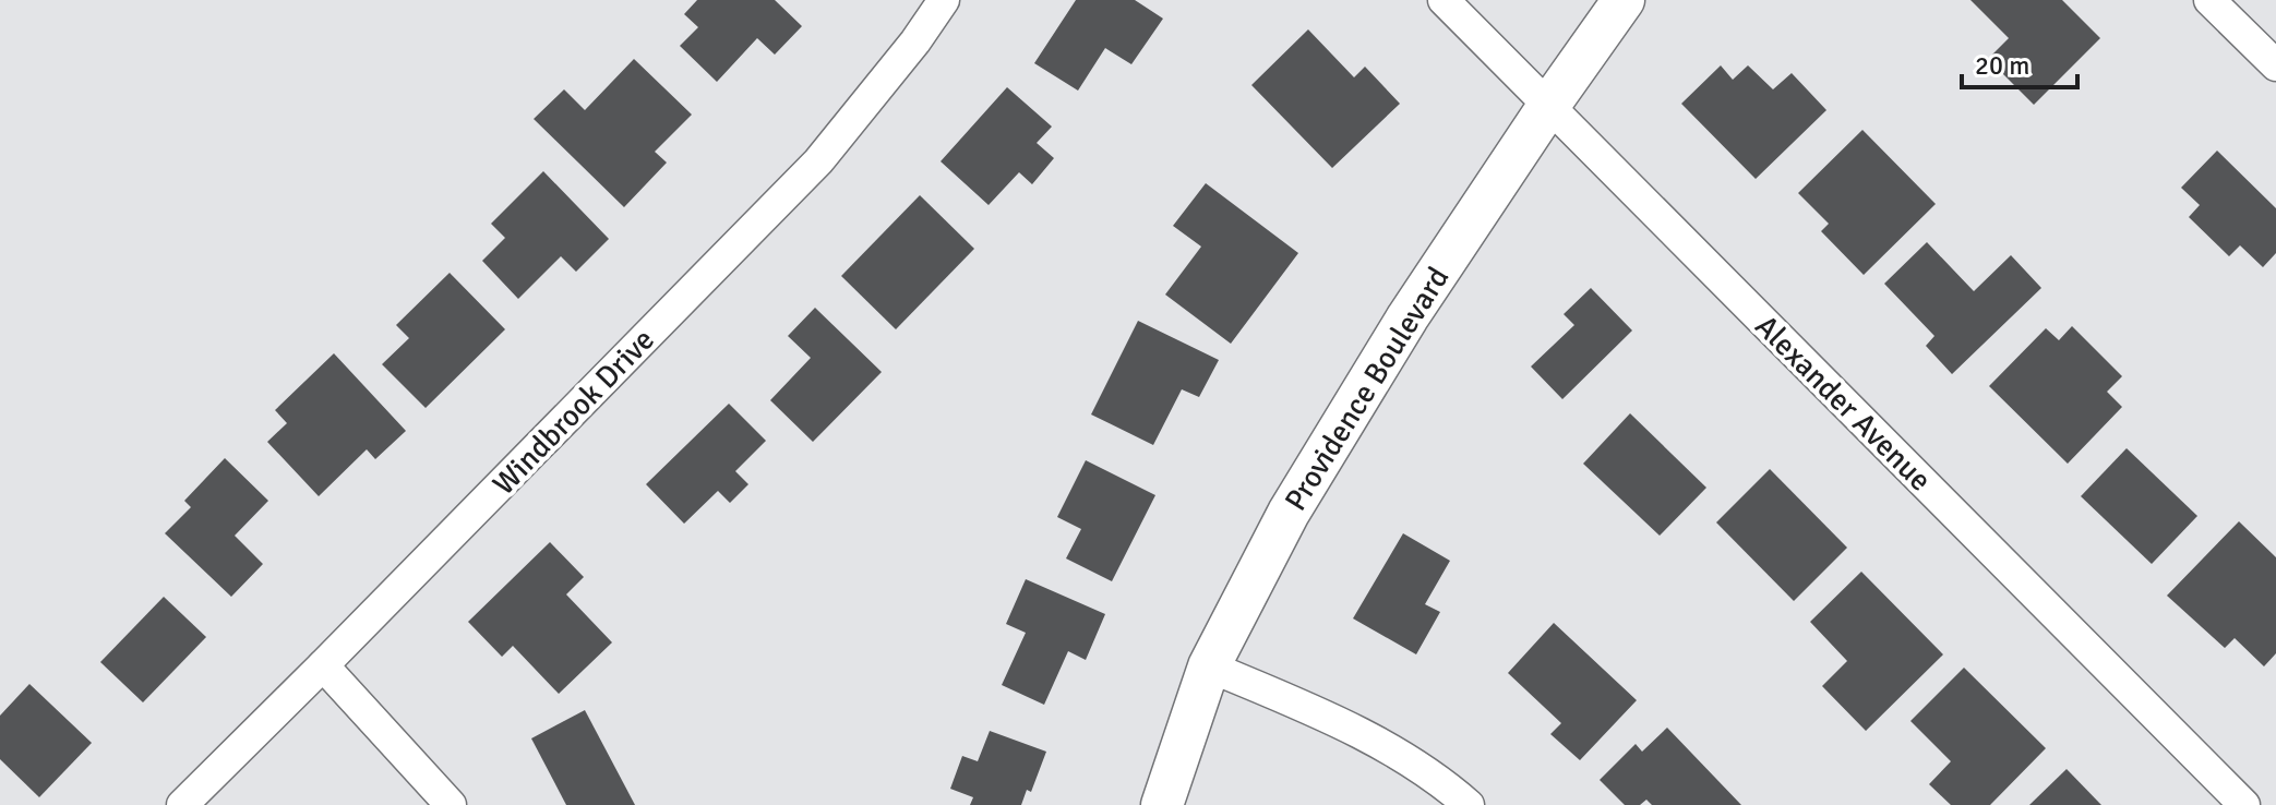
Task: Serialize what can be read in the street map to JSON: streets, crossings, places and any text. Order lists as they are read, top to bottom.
{
  "streets": {
    "main road": ["Providence Boulevard"],
    "street": ["Alexander Avenue", "Windbrook Drive"]
  },
  "crossings": [
    ["Providence Boulevard", "Alexander Avenue"]
  ],
  "scale_bar": "20 m"
}
